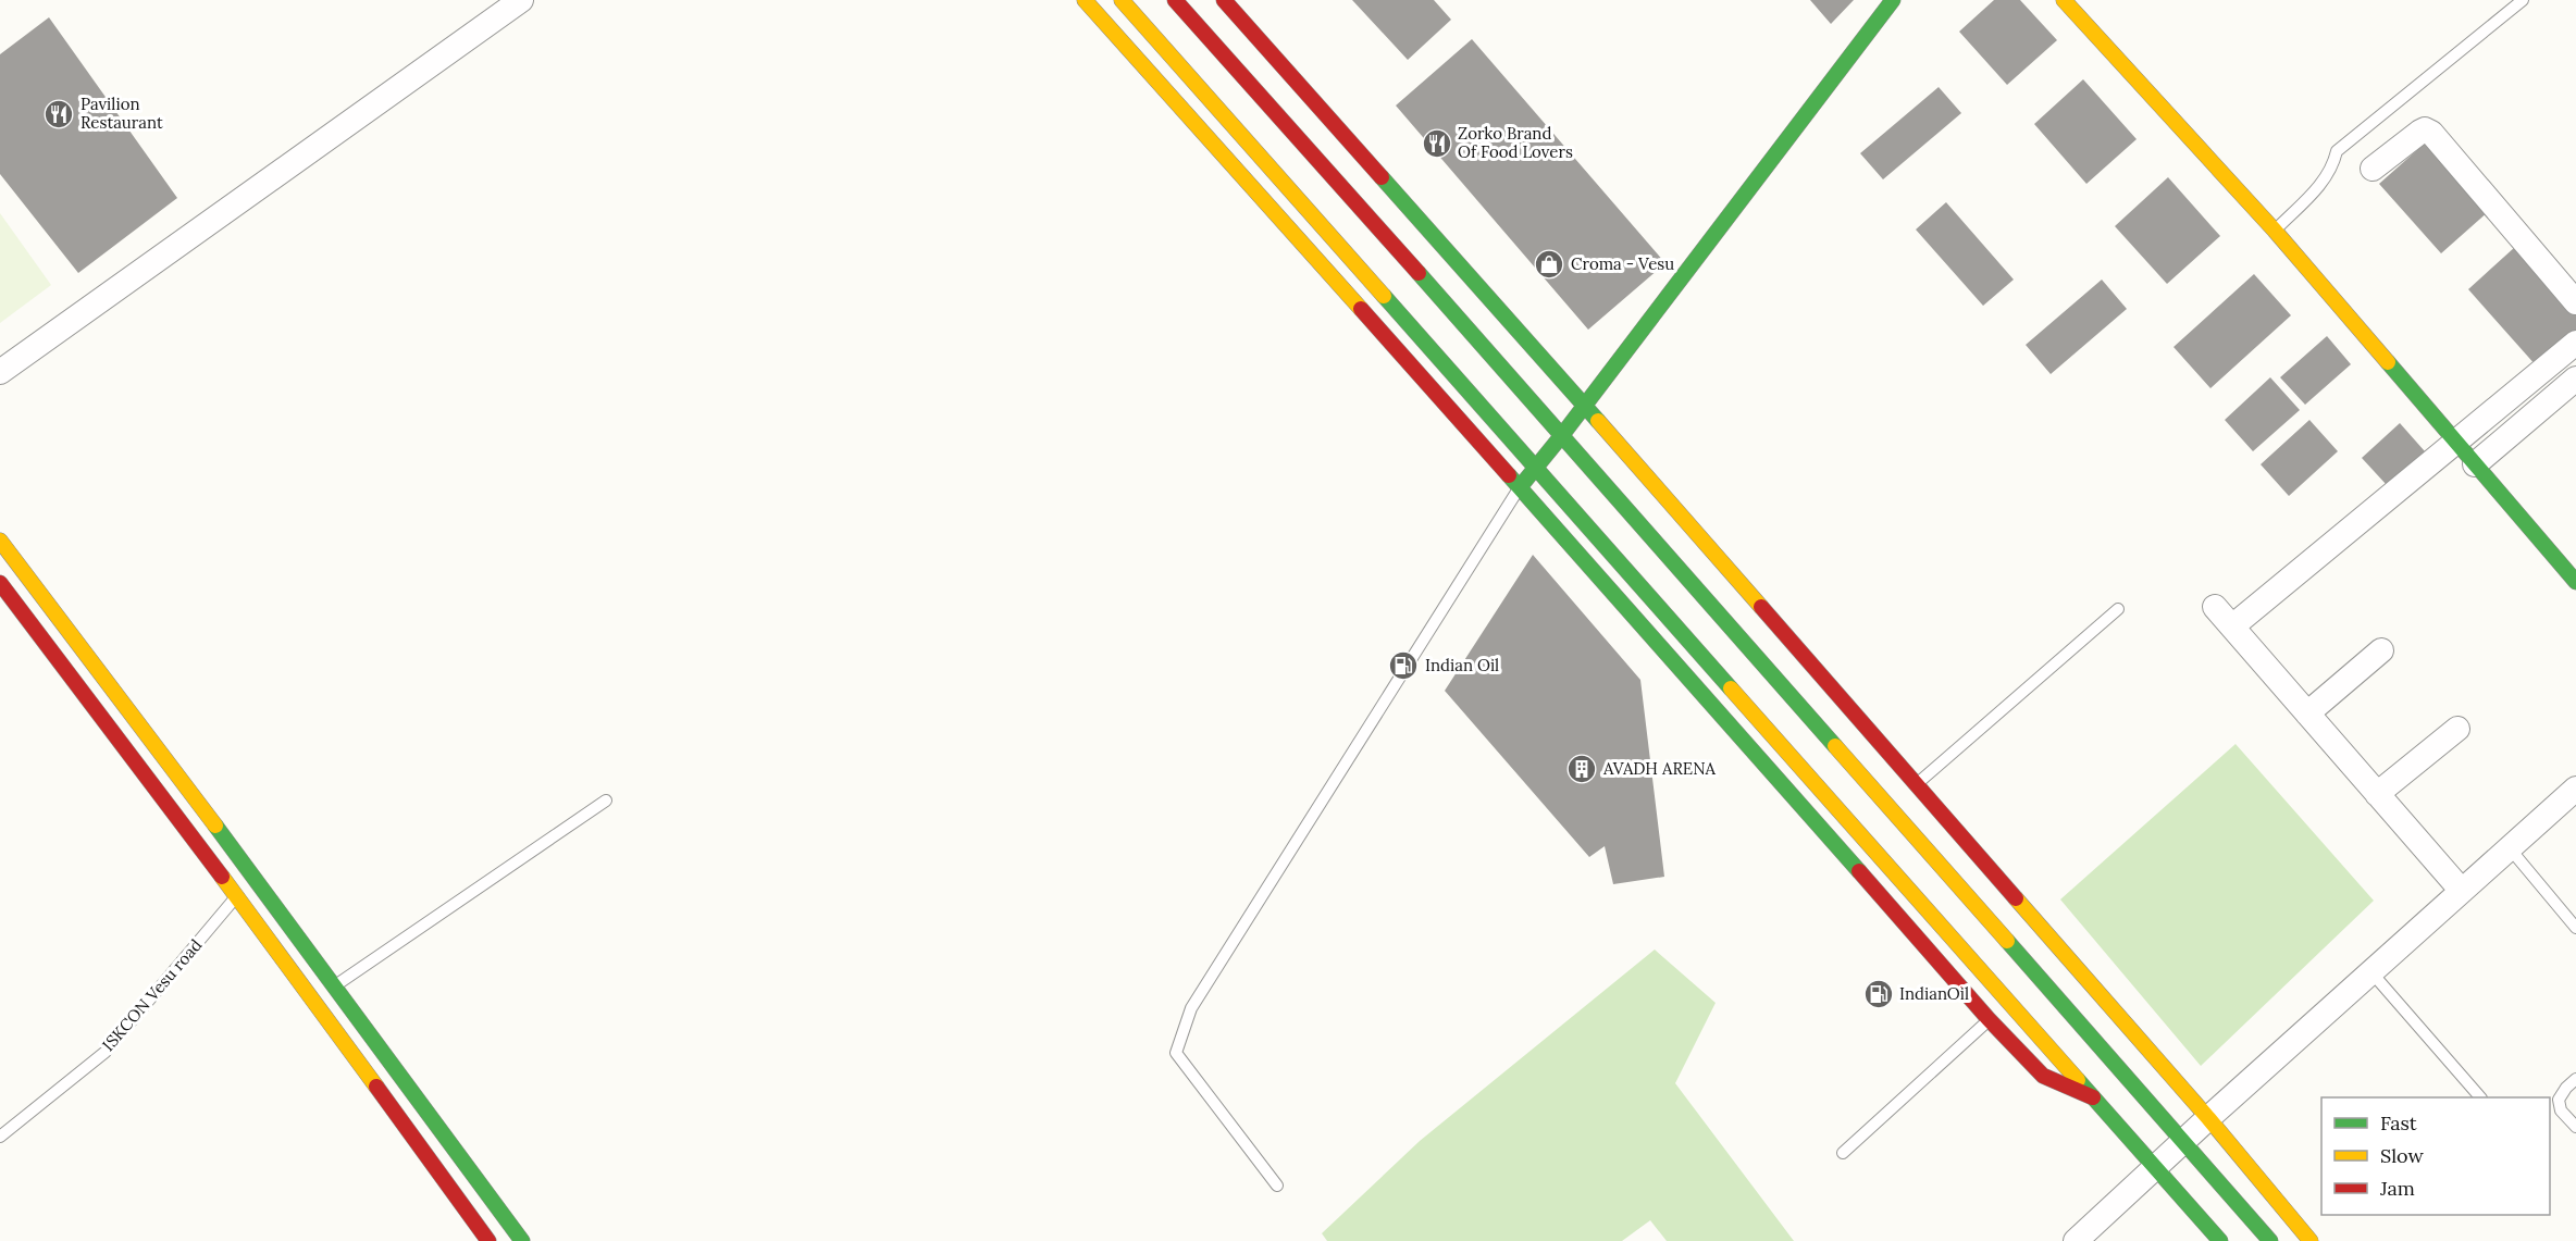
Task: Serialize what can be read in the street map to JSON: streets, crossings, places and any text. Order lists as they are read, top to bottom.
{
  "streets": {
    "lane": ["ISKCON Vesu road"]
  },
  "places": {
    "restaurant": ["Pavilion Restaurant", "Zorko Brand Of Food Lovers"],
    "shop": ["Croma - Vesu"],
    "fuel station": ["Indian Oil", "IndianOil"],
    "building": ["AVADH ARENA"]
  },
  "legend": ["Fast", "Slow", "Jam"]
}
